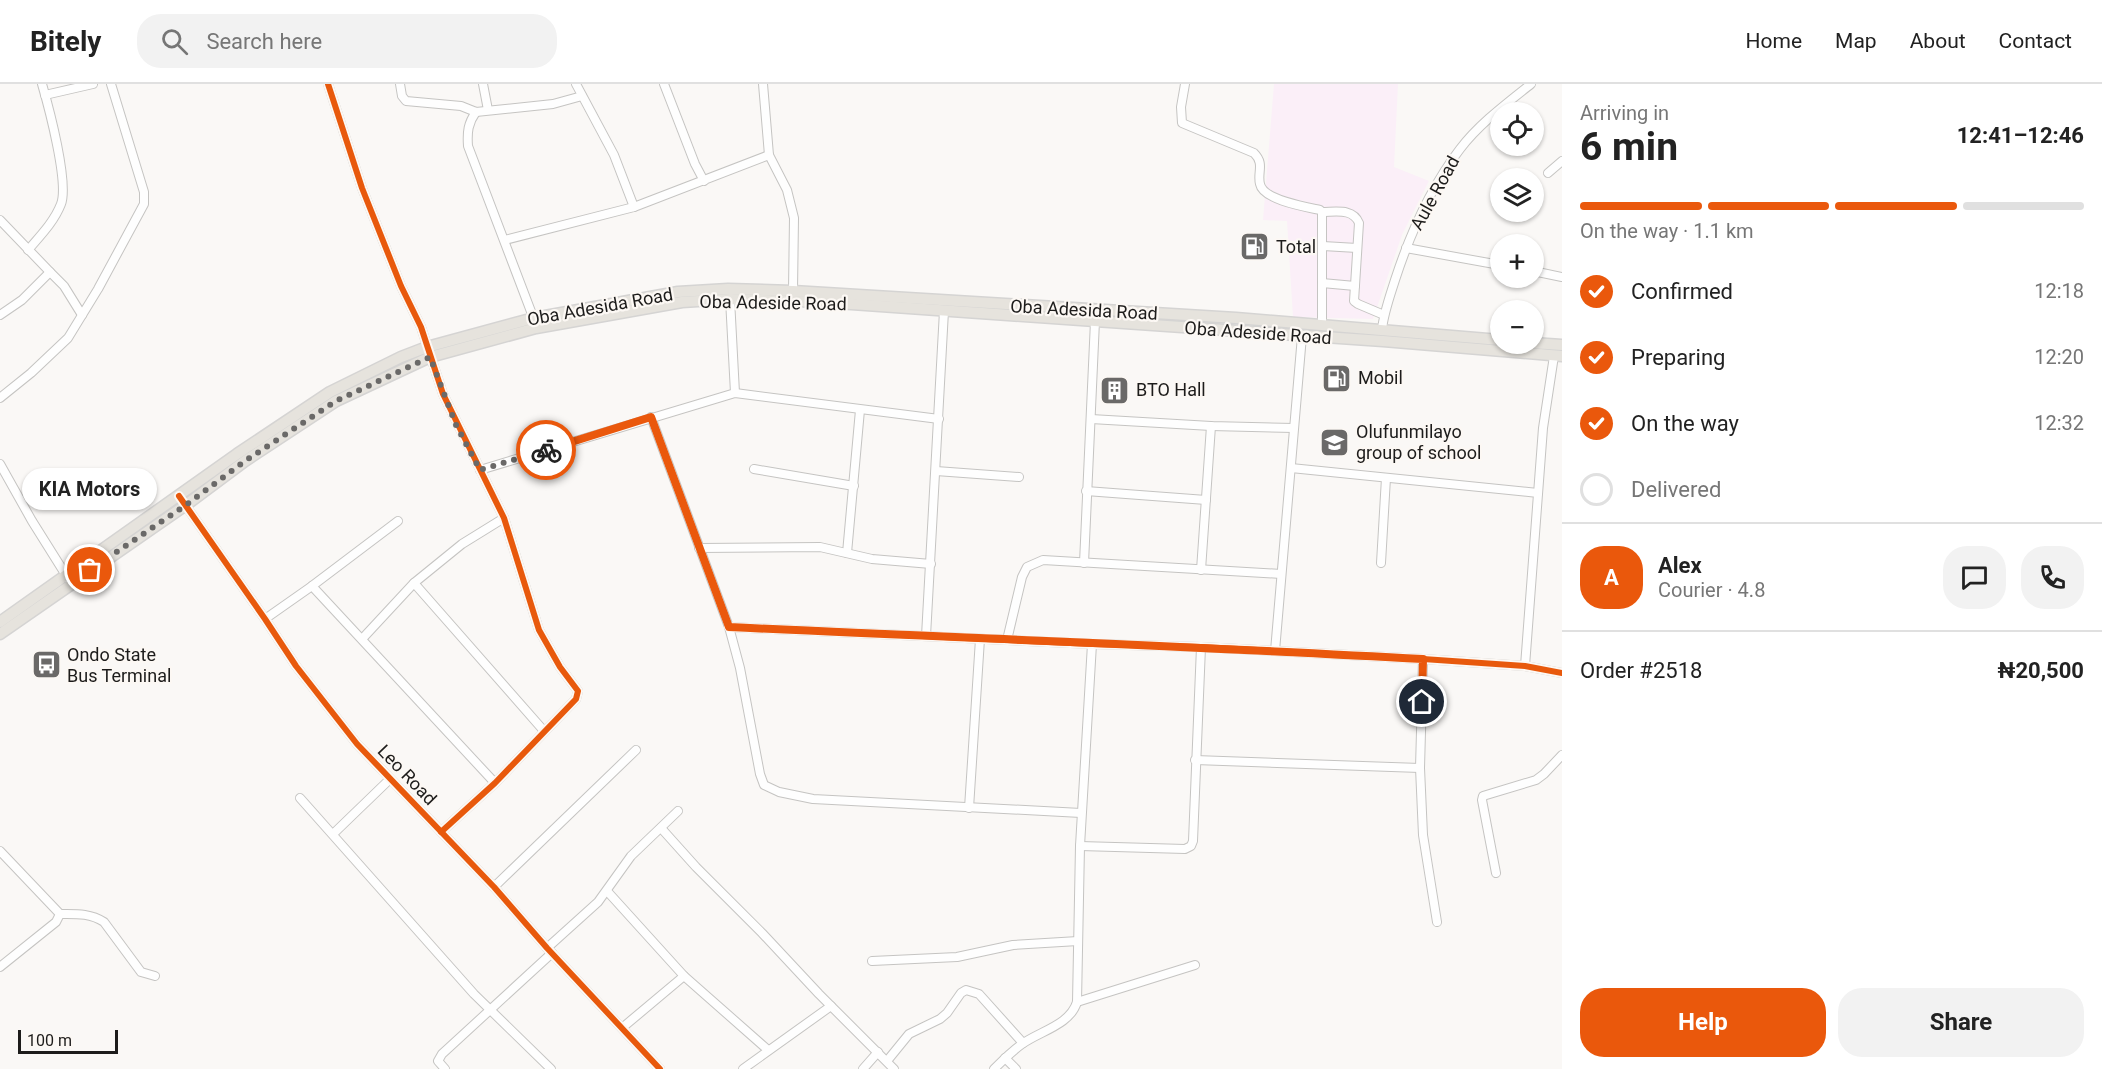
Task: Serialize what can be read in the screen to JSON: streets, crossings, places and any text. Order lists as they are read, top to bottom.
{
  "streets": {
    "main road": ["Oba Adeside Road", "Oba Adesida Road"],
    "street": ["Aule Road", "Leo Road"]
  },
  "crossings": [
    ["Aule Road", "Oba Adesida Road"],
    ["Oba Adeside Road", "Oba Adesida Road"],
    ["Oba Adesida Road", "Leo Road"]
  ],
  "places": {
    "fuel station": ["Total", "Mobil"],
    "building": ["BTO Hall"],
    "school or university": ["Olufunmilayo group of school"],
    "other": ["KIA Motors"],
    "bus stop": ["Ondo State Bus Terminal"]
  },
  "scale_bar": "100 m",
  "page": {
    "header": "Bitely",
    "search": "Search here",
    "nav": [
      "Home",
      "Map",
      "About",
      "Contact"
    ],
    "heading": ["6 min", "Arriving in", "12:41–12:46"],
    "panel": [
      "Alex",
      "Courier · 4.8",
      "Order #2518",
      "₦20,500"
    ],
    "map_buttons": ["+", "−"],
    "bar": "On the way · 1.1 km",
    "list": [
      ["Confirmed", "12:18"],
      ["Preparing", "12:20"],
      ["On the way", "12:32"],
      "Delivered"
    ],
    "bubble": "KIA Motors",
    "round": "A",
    "buttons": ["Help", "Share"],
    "scale": "100 m"
  }
}
